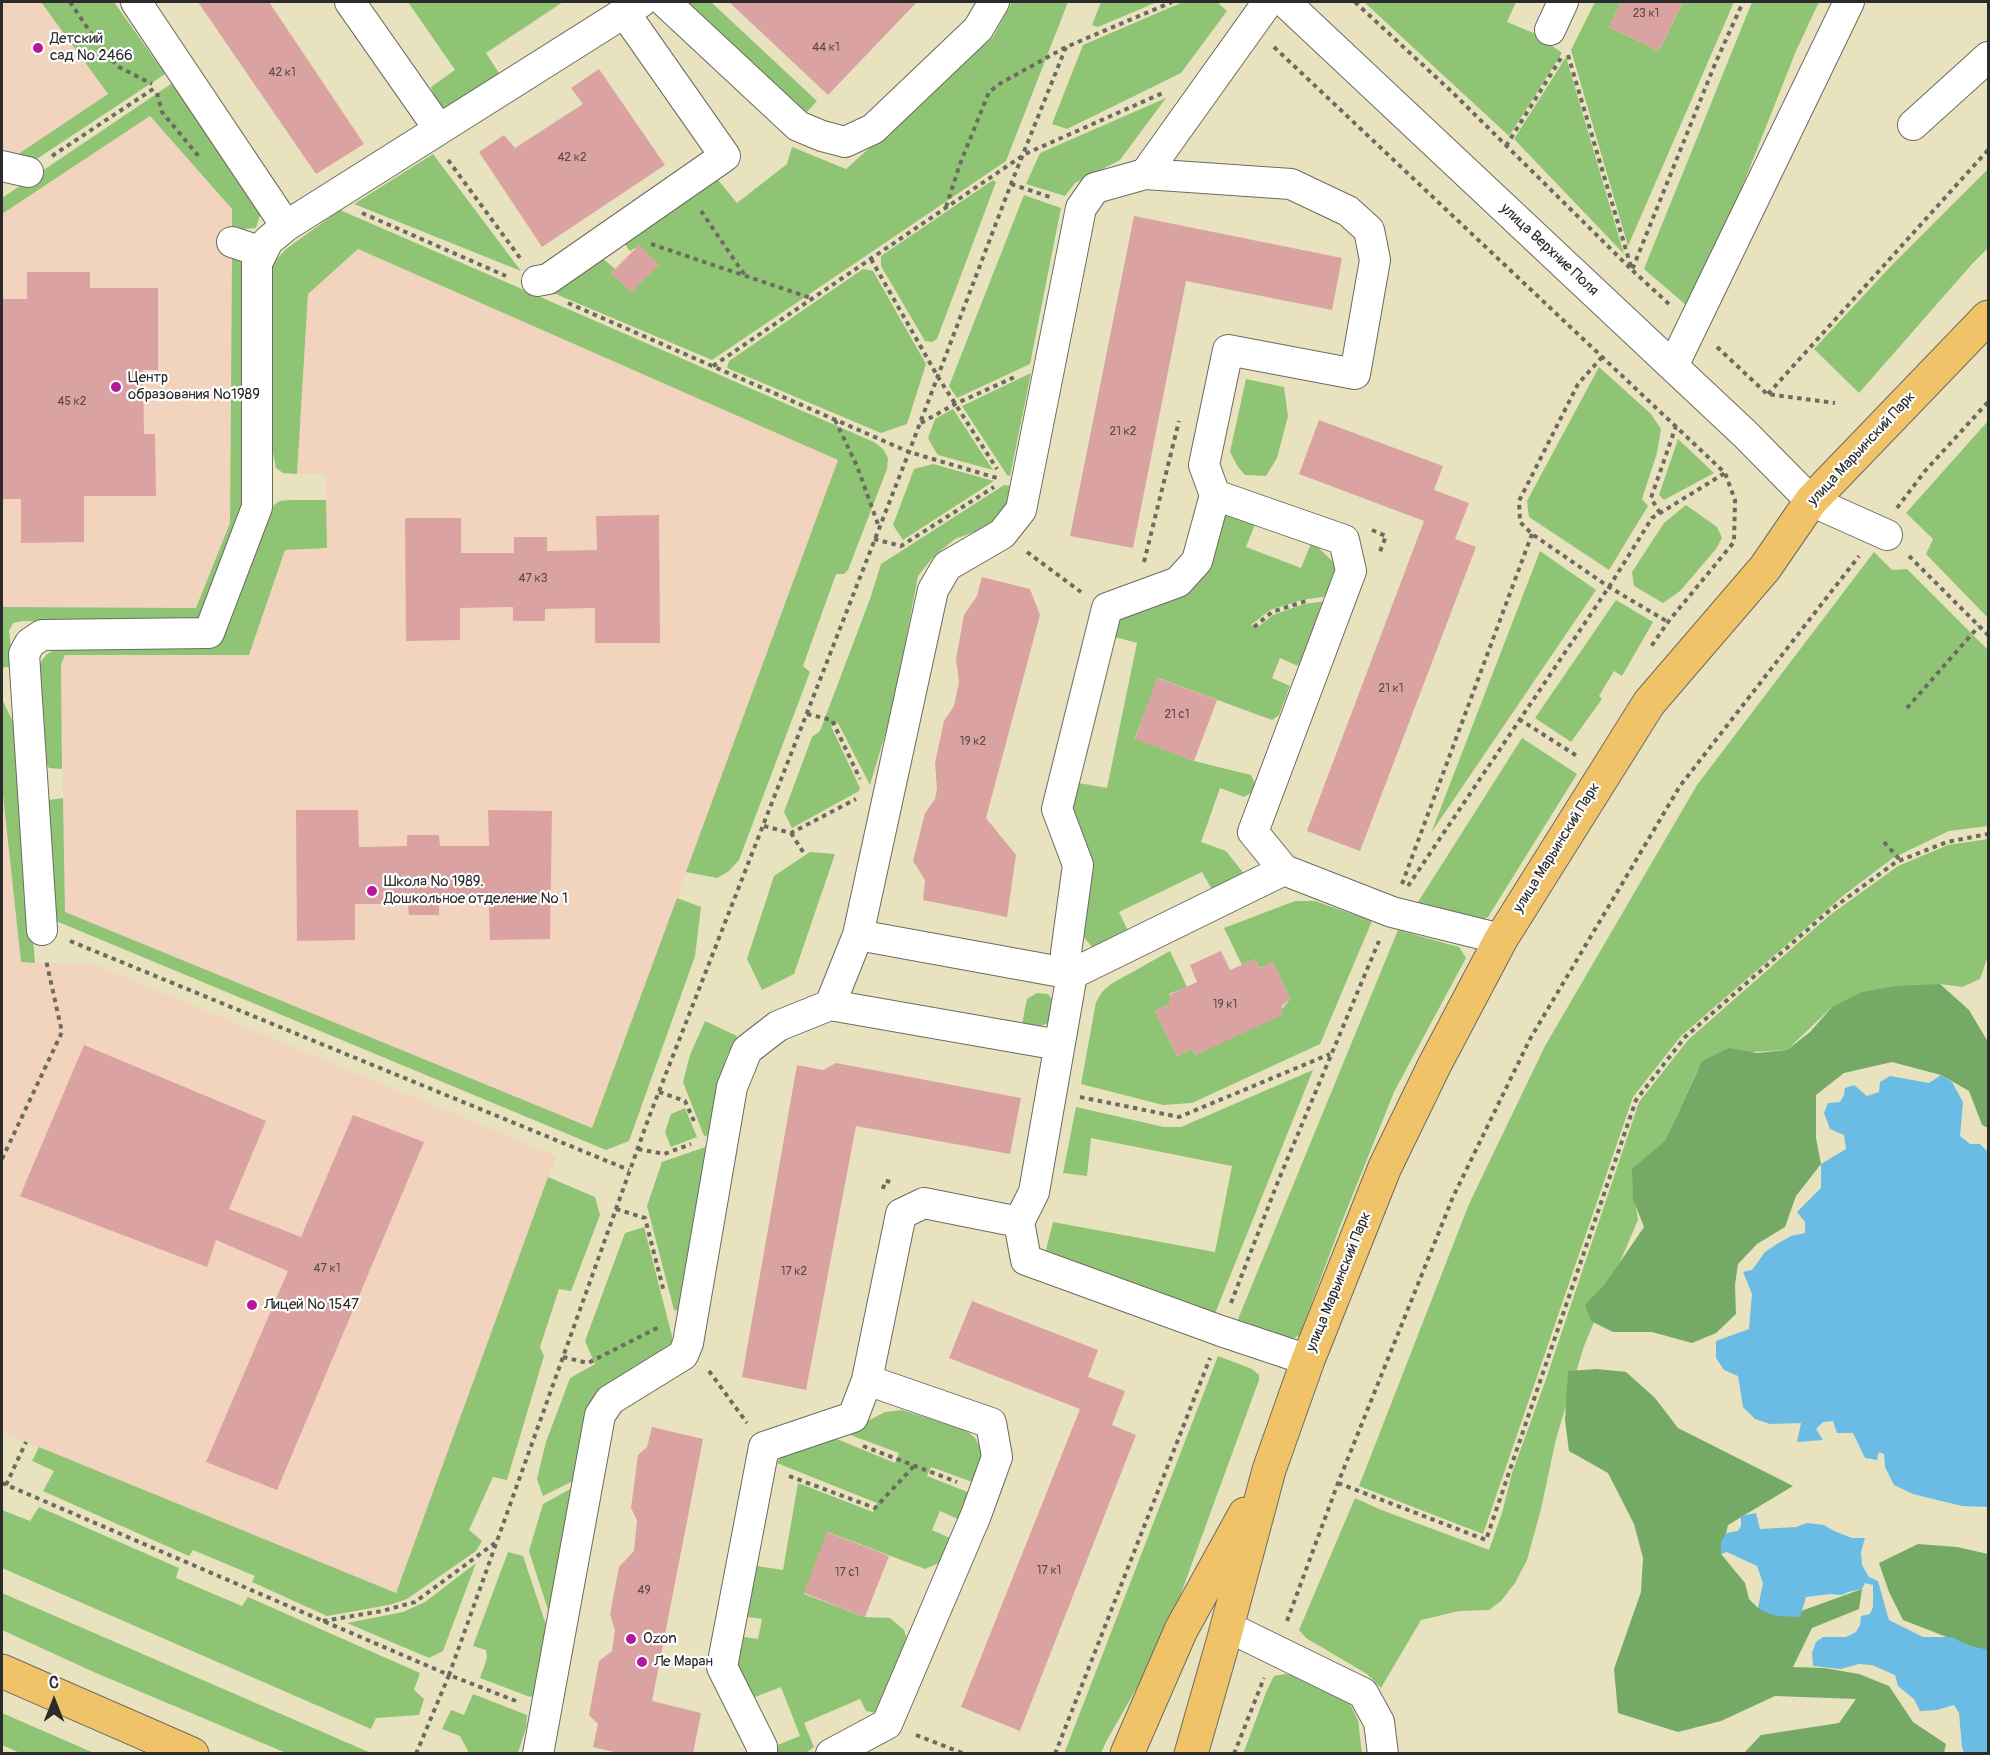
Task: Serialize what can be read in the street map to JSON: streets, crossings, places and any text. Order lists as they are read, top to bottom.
{
  "streets": {
    "main road": ["улица Марьинский Парк"],
    "street": ["улица Верхние Поля"]
  },
  "crossings": [
    ["улица Верхние Поля", "улица Марьинский Парк"]
  ],
  "places": [
    "Детский сад № 2466",
    "Центр образования №1989",
    "Школа № 1989. Дошкольное отделение № 1",
    "Лицей № 1547",
    "Ozon",
    "Ле Маран"
  ],
  "house_numbers": [
    "23 к1",
    "44 к1",
    "42 к1",
    "42 к2",
    "45 к2",
    "21 к2",
    "47 к3",
    "21 к1",
    "21 с1",
    "19 к2",
    "19 к1",
    "47 к1",
    "17 к2",
    "17 к1",
    "17 с1",
    "49"
  ],
  "north": "top"
}
